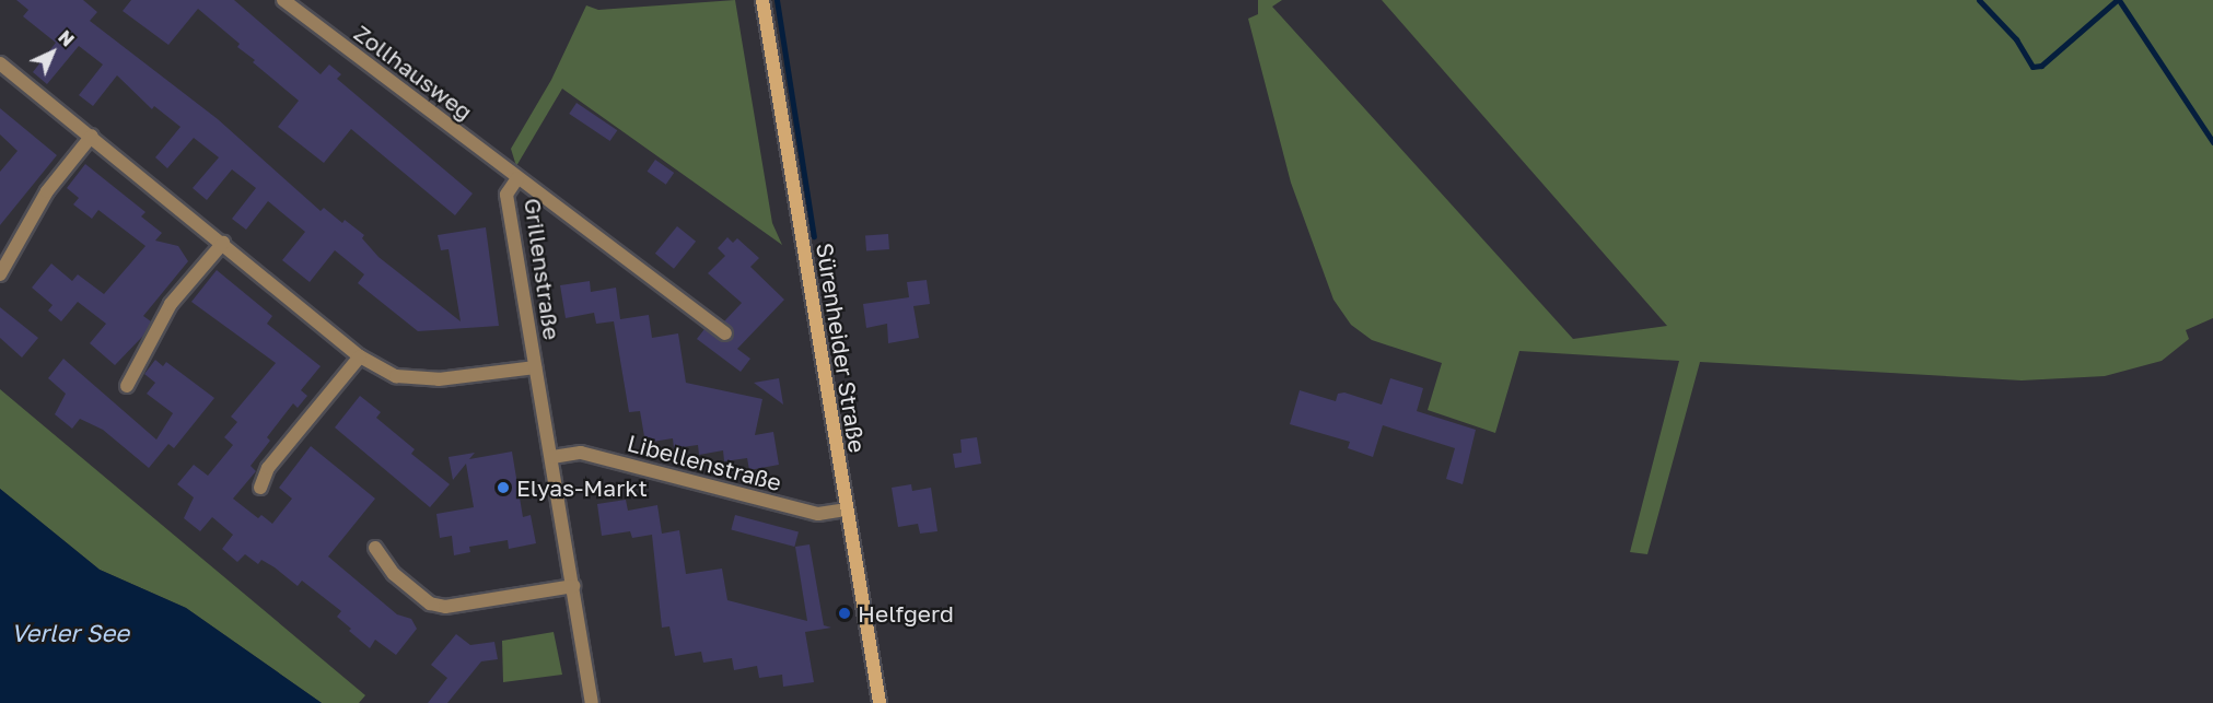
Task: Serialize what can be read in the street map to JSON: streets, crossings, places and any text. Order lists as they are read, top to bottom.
{
  "streets": {
    "main road": ["Sürenheider Straße"],
    "street": ["Zollhausweg", "Grillenstraße", "Libellenstraße"]
  },
  "crossings": [
    ["Zollhausweg", "Grillenstraße"],
    ["Grillenstraße", "Libellenstraße"],
    ["Sürenheider Straße", "Libellenstraße"]
  ],
  "water": ["Verler See"],
  "places": ["Elyas-Markt", "Helfgerd"],
  "north": "top right"
}
